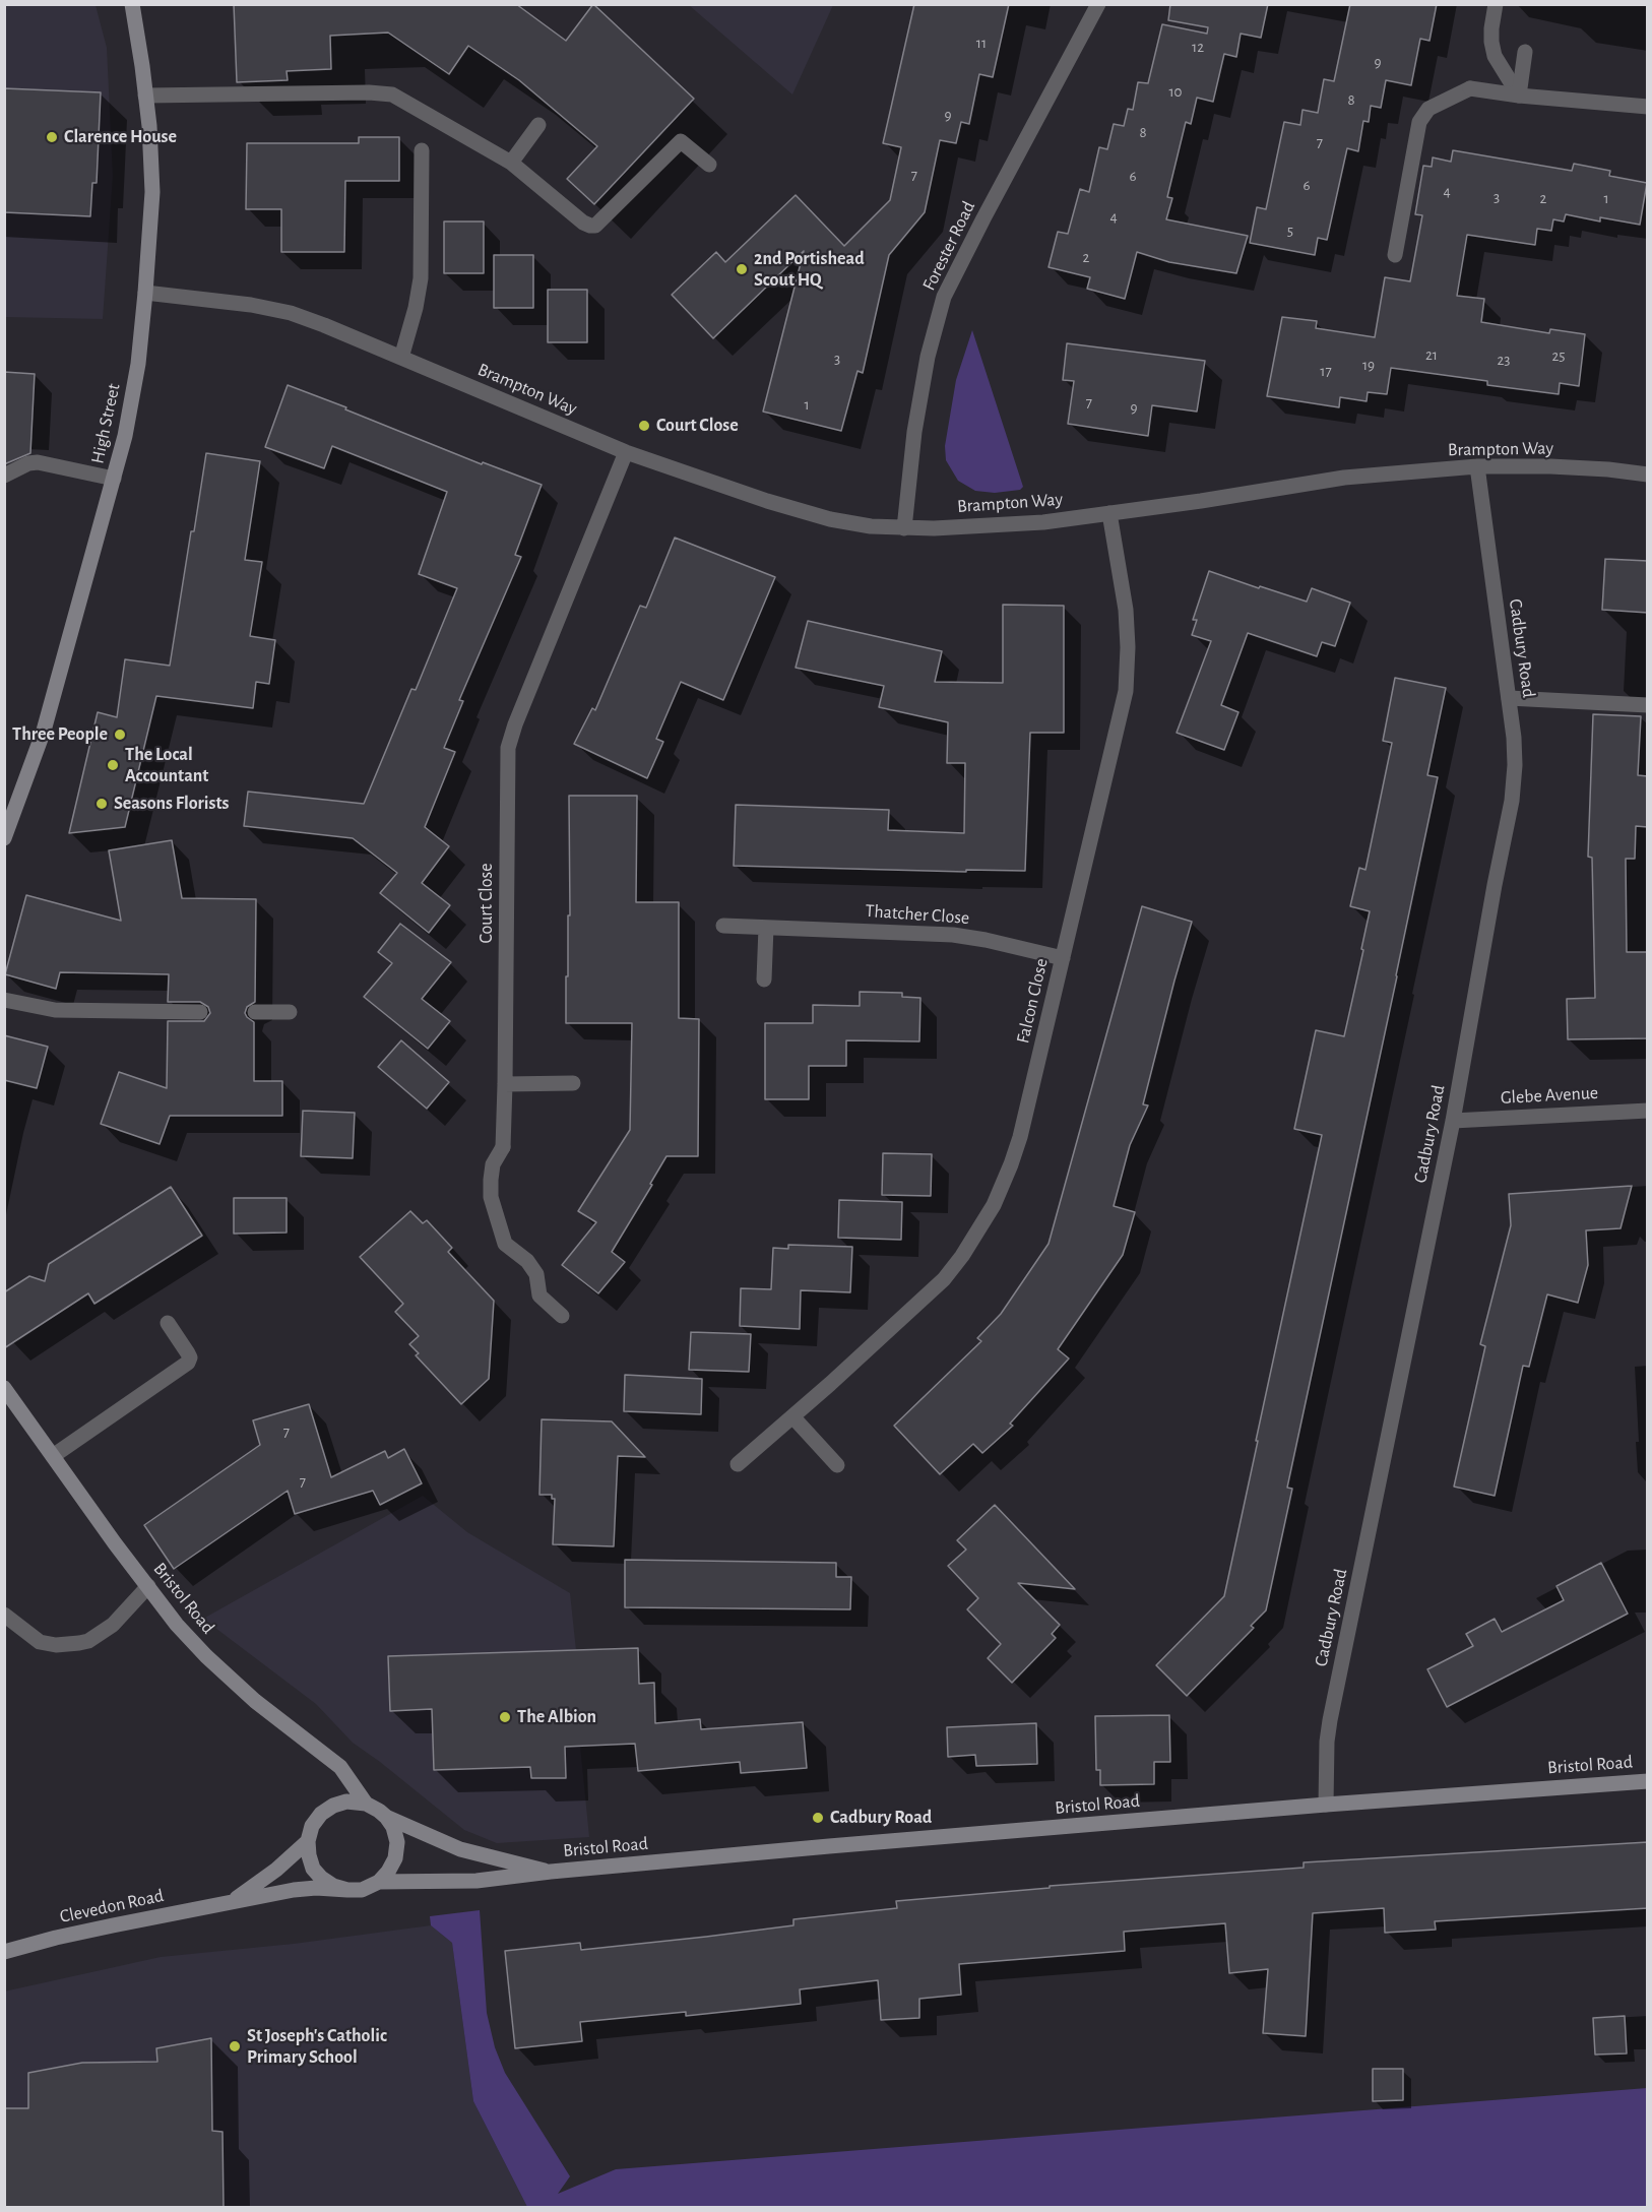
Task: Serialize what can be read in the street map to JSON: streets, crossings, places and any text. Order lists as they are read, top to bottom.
{
  "streets": {
    "main road": ["High Street", "Bristol Road", "Clevedon Road"],
    "street": [
      "Forester Road",
      "Brampton Way",
      "Cadbury Road",
      "Court Close",
      "Thatcher Close",
      "Falcon Close",
      "Glebe Avenue"
    ]
  },
  "crossings": [
    ["Forester Road", "Brampton Way"],
    ["Brampton Way", "High Street"],
    ["Brampton Way", "Cadbury Road"],
    ["Brampton Way", "Court Close"],
    ["Brampton Way", "Falcon Close"],
    ["Cadbury Road", "Glebe Avenue"],
    ["Cadbury Road", "Bristol Road"],
    ["Thatcher Close", "Falcon Close"],
    ["Bristol Road", "Clevedon Road"]
  ],
  "places": [
    "Clarence House",
    "2nd Portishead Scout HQ",
    "Court Close",
    "Three People",
    "The Local Accountant",
    "Seasons Florists",
    "The Albion",
    "Cadbury Road",
    "St Joseph's Catholic Primary School"
  ],
  "house_numbers": [
    "11",
    "12",
    "9",
    "10",
    "8",
    "9",
    "8",
    "7",
    "7",
    "6",
    "6",
    "4",
    "3",
    "2",
    "1",
    "4",
    "5",
    "2",
    "21",
    "25",
    "3",
    "23",
    "19",
    "17",
    "7",
    "1",
    "9",
    "7",
    "7"
  ]
}
